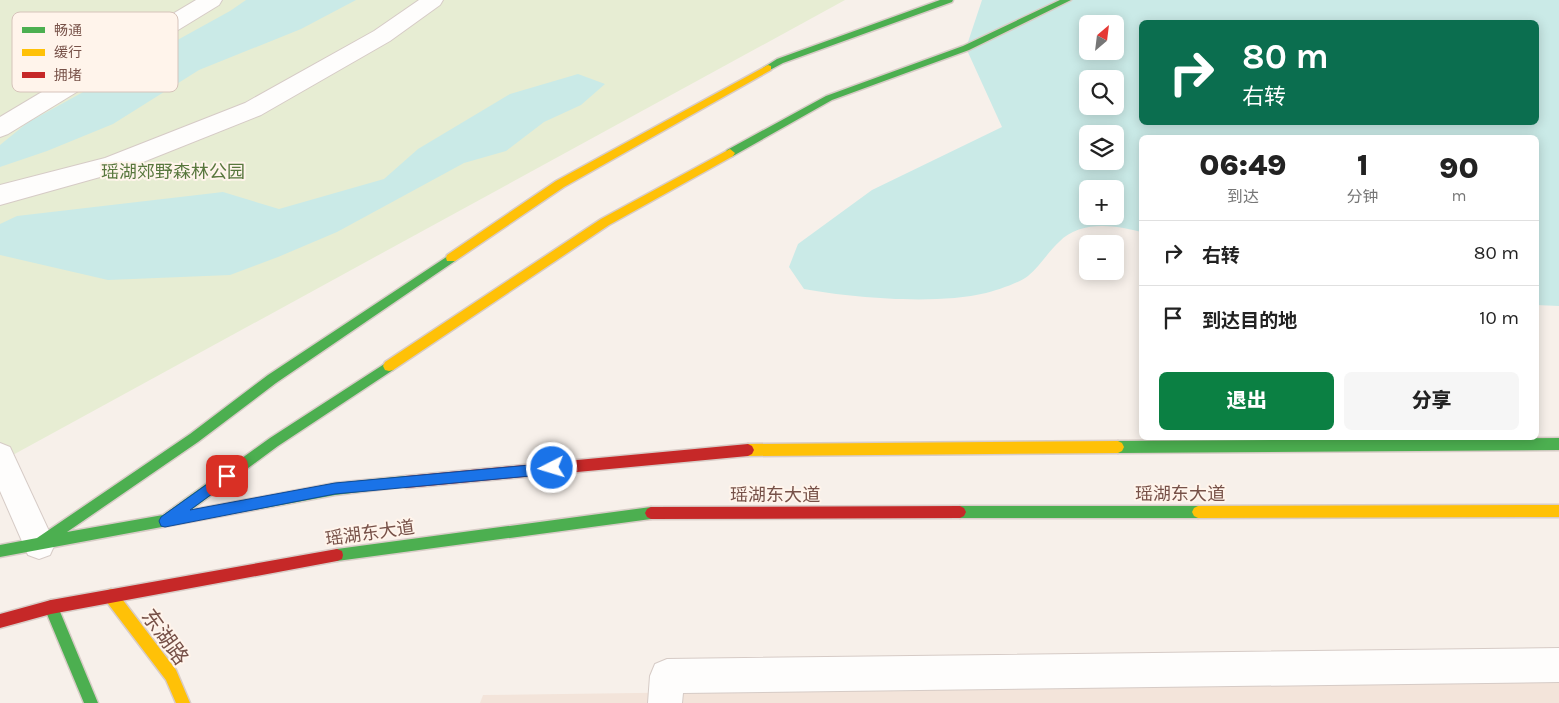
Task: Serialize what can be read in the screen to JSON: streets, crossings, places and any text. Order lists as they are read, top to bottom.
{
  "streets": {
    "main road": ["瑶湖东大道", "东湖路"]
  },
  "crossings": [
    ["瑶湖东大道", "东湖路"]
  ],
  "parks": ["瑶湖郊野森林公园"],
  "legend": ["畅通", "缓行", "拥堵"],
  "north": "top right",
  "page": {
    "map_buttons": ["+", "−"],
    "turn": ["80 m", "右转"],
    "eta": [
      "06:49",
      "到达",
      "1",
      "分钟",
      "90",
      "m"
    ],
    "list": [
      {
        "name": "右转",
        "value": "80 m"
      },
      {
        "name": "到达目的地",
        "value": "10 m"
      }
    ],
    "buttons": ["退出", "分享"]
  }
}
